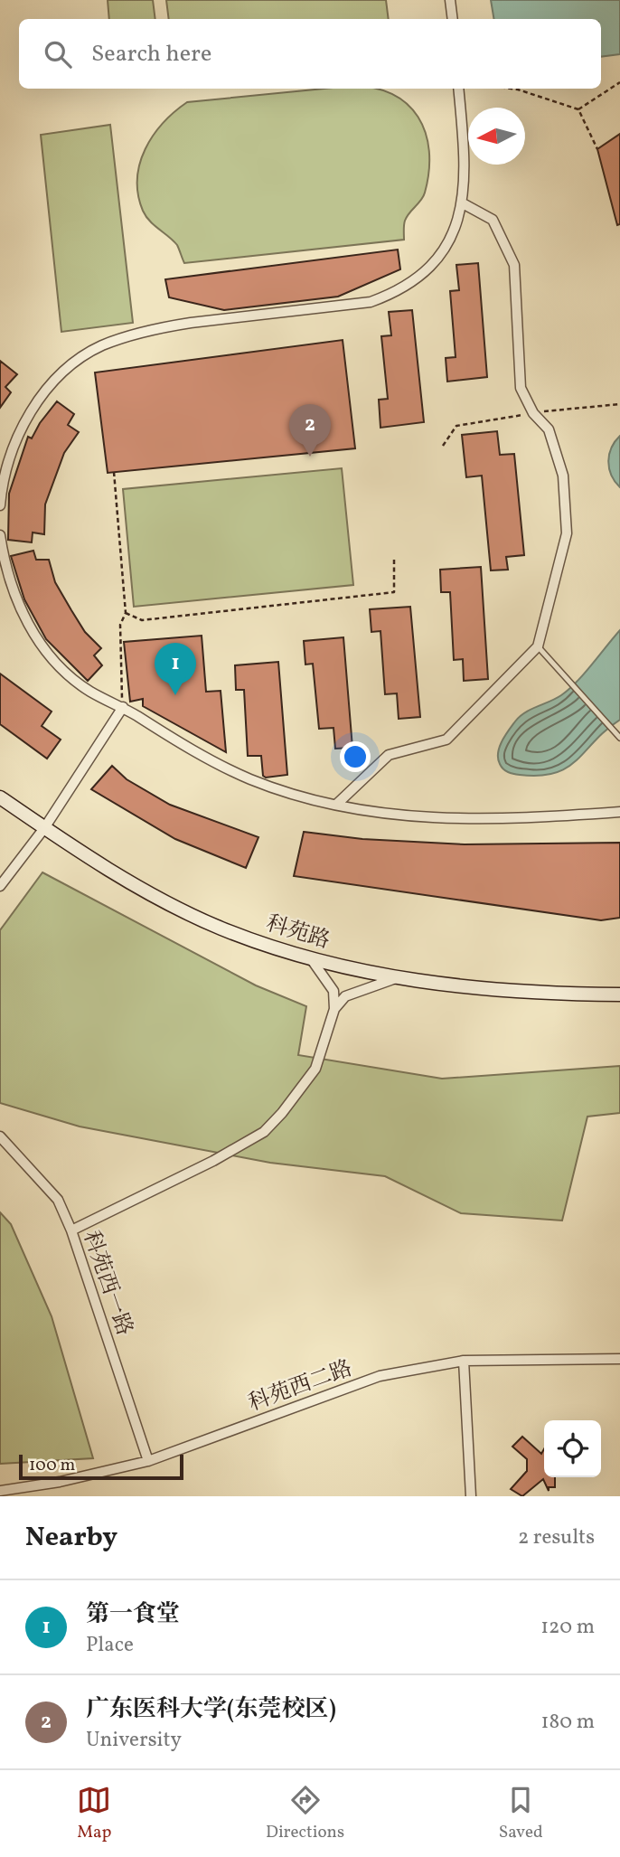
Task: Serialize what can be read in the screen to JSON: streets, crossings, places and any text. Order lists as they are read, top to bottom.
{
  "streets": {
    "street": ["科苑路", "科苑西一路", "科苑西二路"]
  },
  "crossings": [
    ["科苑西一路", "科苑西二路"]
  ],
  "scale_bar": "100 m",
  "north": "left",
  "page": {
    "search": "Search here",
    "pins": ["2", "1"],
    "scale": "100 m",
    "heading": ["Nearby", "2 results"],
    "list": [
      {
        "mark": "1",
        "name": "第一食堂",
        "note": "Place",
        "value": "120 m"
      },
      {
        "mark": "2",
        "name": "广东医科大学(东莞校区)",
        "note": "University",
        "value": "180 m"
      }
    ],
    "nav": ["Map", "Directions", "Saved"]
  }
}
